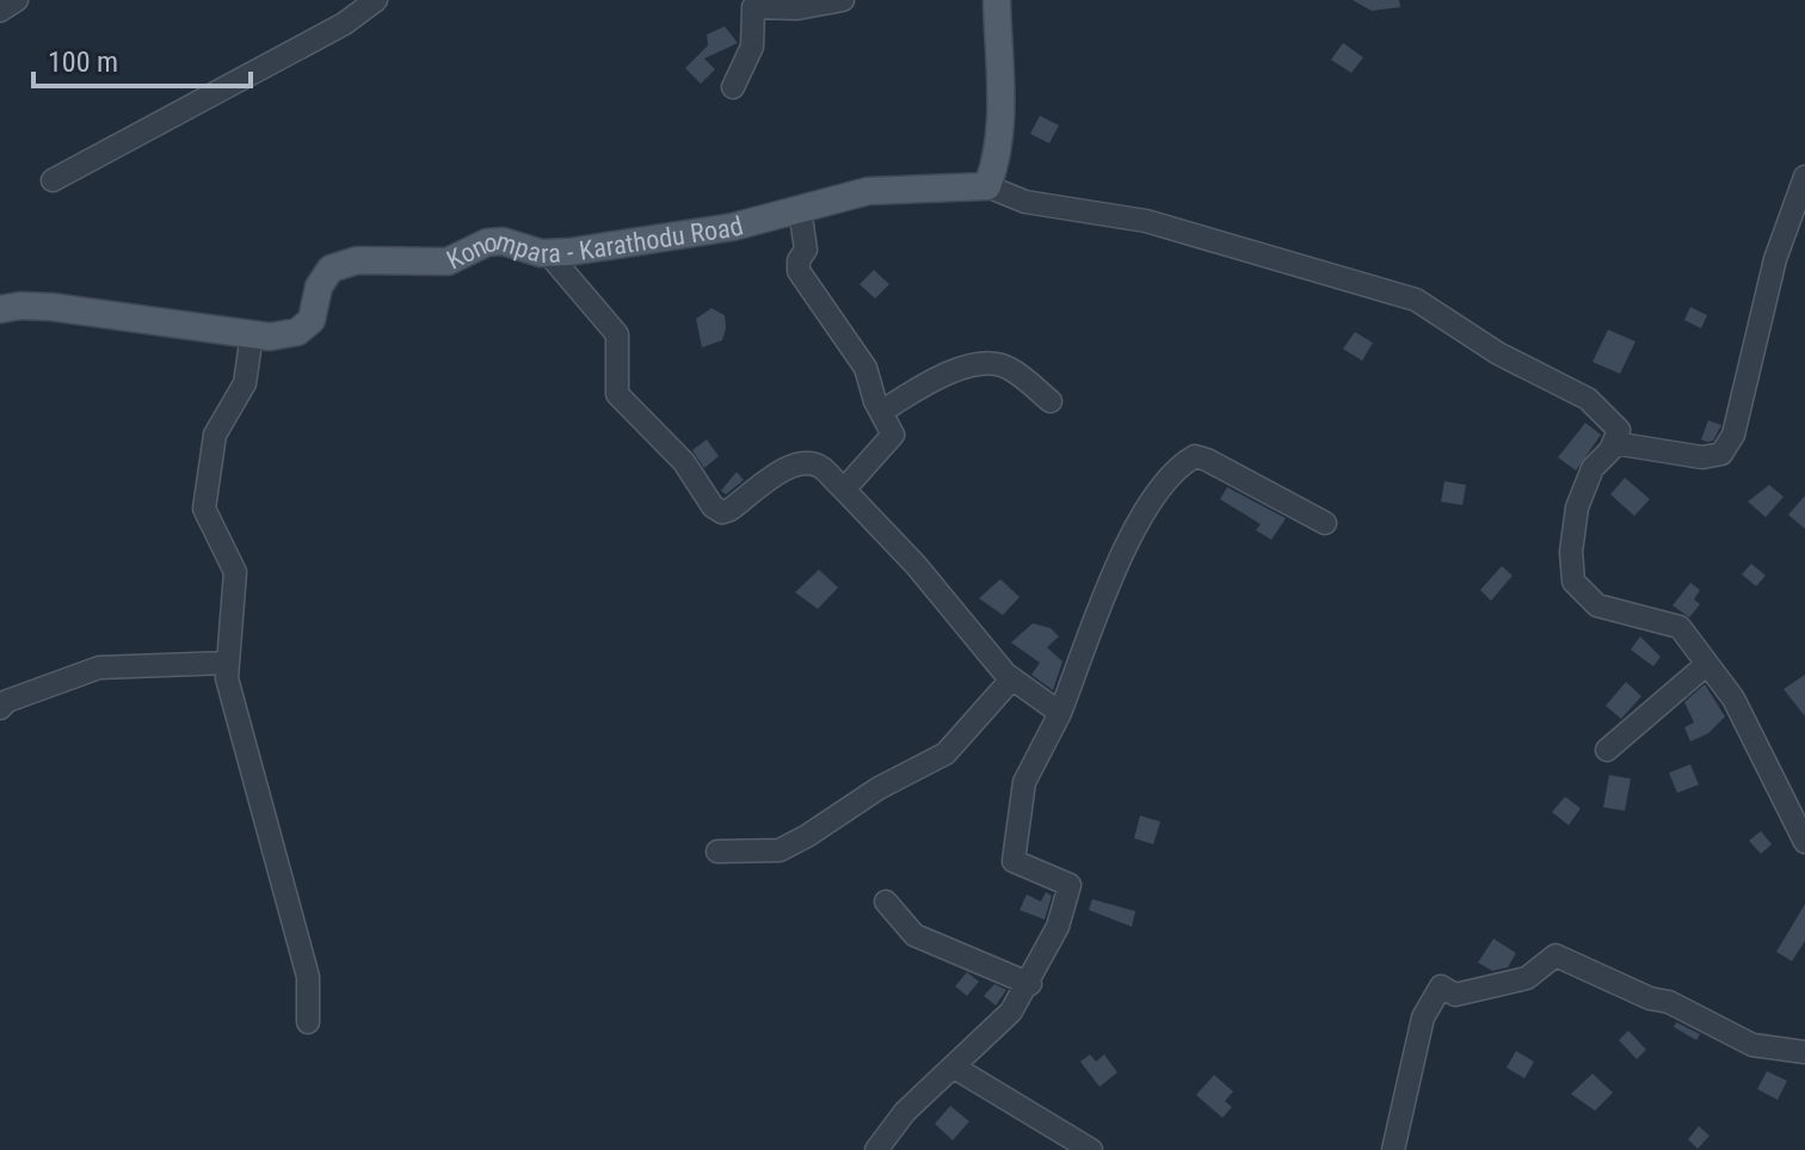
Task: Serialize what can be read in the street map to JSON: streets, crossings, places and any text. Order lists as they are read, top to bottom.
{
  "streets": {
    "main road": ["Konompara - Karathodu Road"]
  },
  "scale_bar": "100 m"
}
